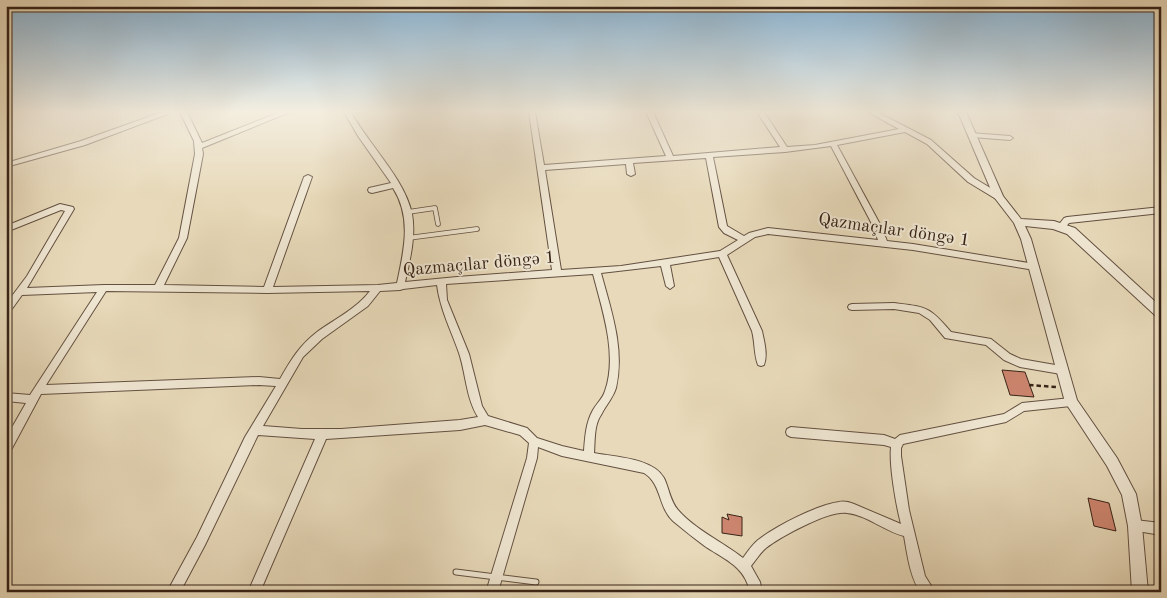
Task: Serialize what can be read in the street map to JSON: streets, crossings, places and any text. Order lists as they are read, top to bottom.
{
  "streets": {
    "street": ["Qazmaçılar döngə 1"]
  }
}
